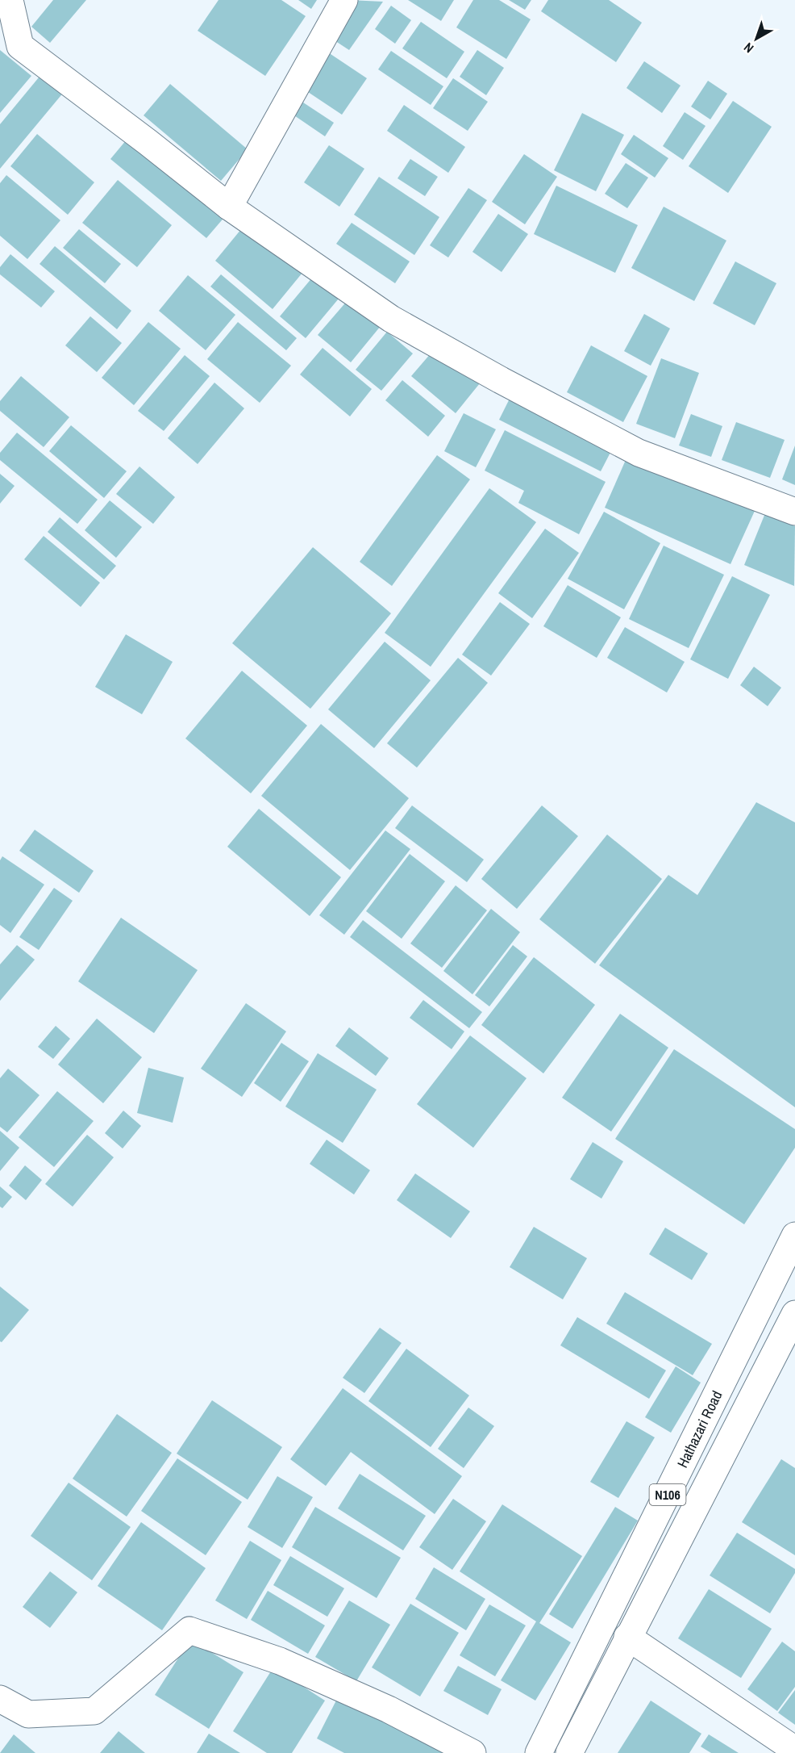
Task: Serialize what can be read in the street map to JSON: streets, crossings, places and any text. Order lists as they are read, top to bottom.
{
  "streets": {
    "main road": ["Hathazari Road", "N106"]
  },
  "north": "bottom left"
}
